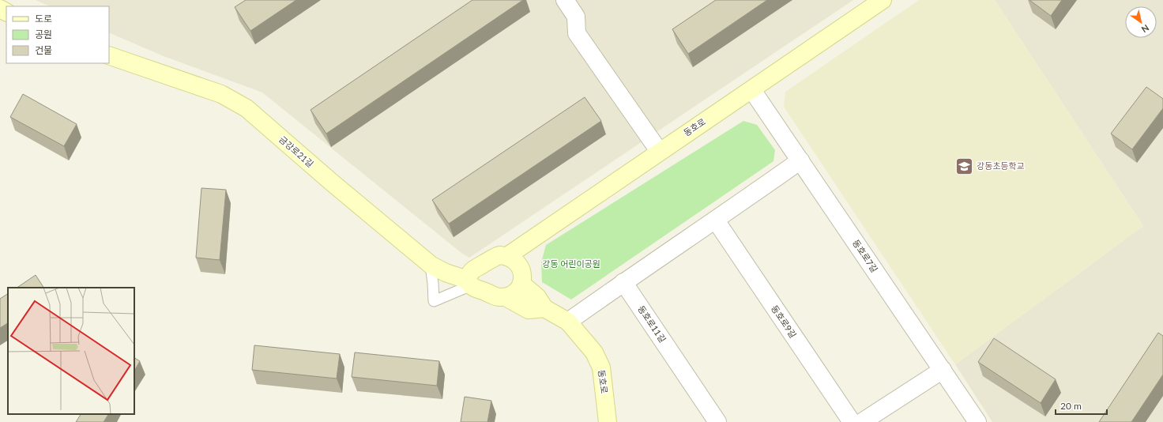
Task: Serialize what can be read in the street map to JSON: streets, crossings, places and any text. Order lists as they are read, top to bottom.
{
  "streets": {
    "street": [
      "동호로",
      "금강로21길",
      "동호로7길",
      "동호로9길",
      "동호로11길"
    ]
  },
  "crossings": [
    ["동호로", "금강로21길"],
    ["동호로", "동호로7길"]
  ],
  "parks": ["강동 어린이공원"],
  "places": {
    "school or university": ["강동초등학교"]
  },
  "legend": ["도로", "공원", "건물"],
  "scale_bar": "20 m",
  "north": "bottom right"
}
